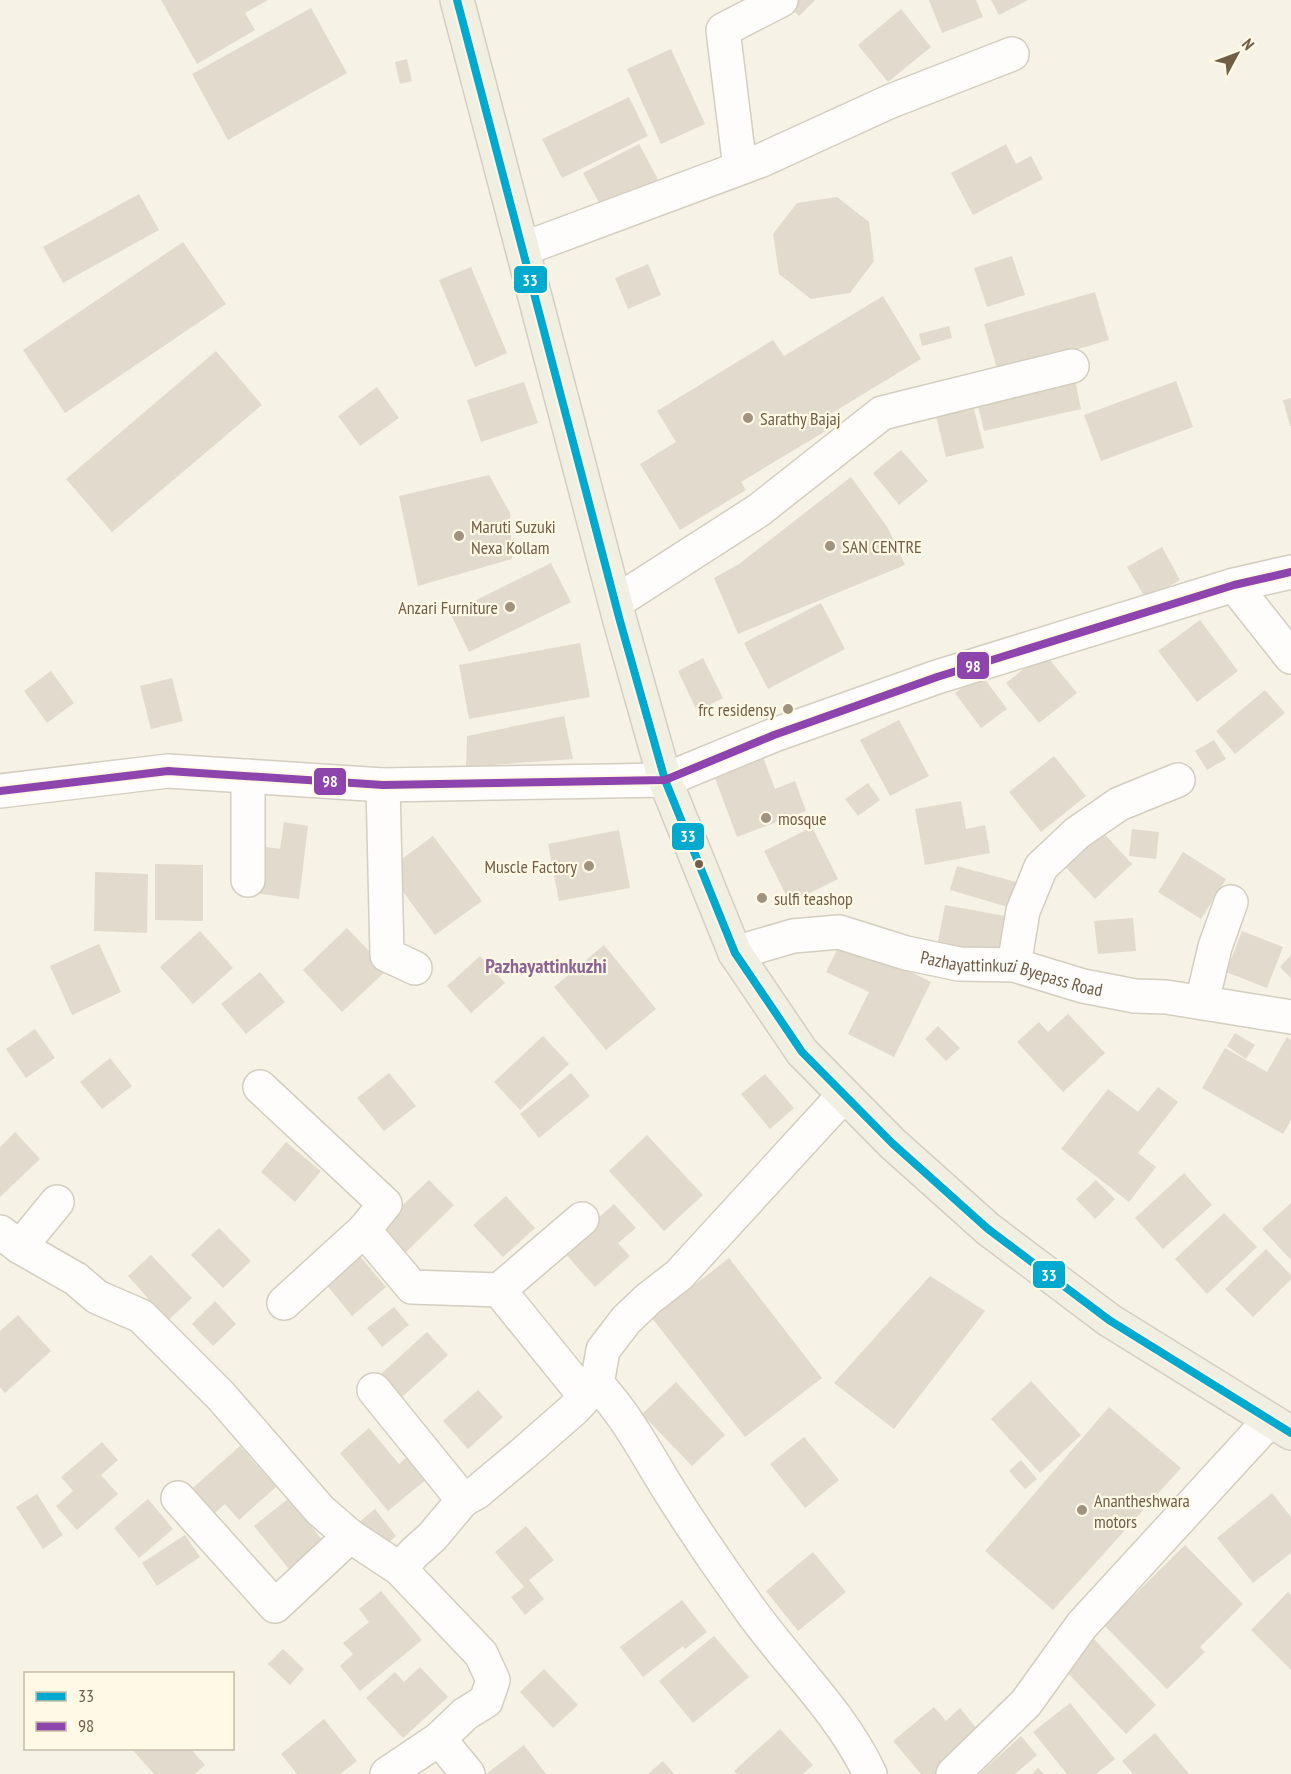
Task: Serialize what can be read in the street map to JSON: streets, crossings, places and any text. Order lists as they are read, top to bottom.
{
  "streets": {
    "street": ["Pazhayattinkuzi Byepass Road"]
  },
  "districts": ["Pazhayattinkuzhi"],
  "places": [
    "Sarathy Bajaj",
    "Maruti Suzuki Nexa Kollam",
    "SAN CENTRE",
    "Anzari Furniture",
    "frc residensy",
    "mosque",
    "Muscle Factory",
    "sulfi teashop",
    "Anantheshwara motors"
  ],
  "lines": ["transit line 33", "transit line 98"],
  "legend": ["33", "98"],
  "north": "top right"
}
